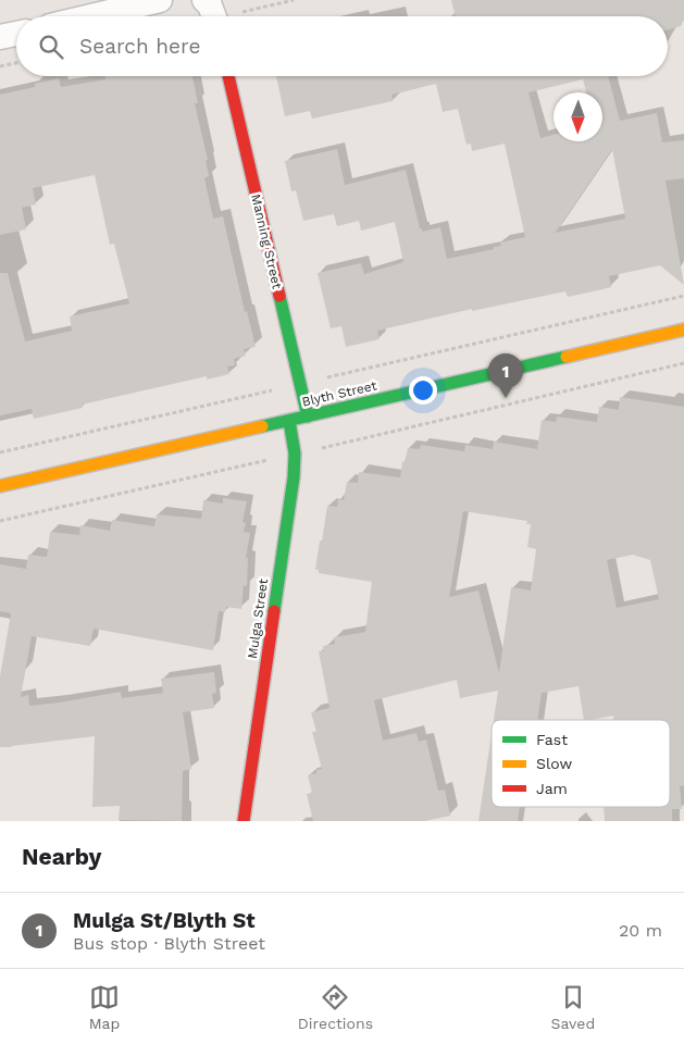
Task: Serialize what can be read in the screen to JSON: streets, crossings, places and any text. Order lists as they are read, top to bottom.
{
  "streets": {
    "street": ["Manning Street", "Blyth Street", "Mulga Street"]
  },
  "crossings": [
    ["Manning Street", "Blyth Street"],
    ["Blyth Street", "Mulga Street"]
  ],
  "legend": ["Fast", "Slow", "Jam"],
  "north": "bottom",
  "page": {
    "search": "Search here",
    "pins": "1",
    "heading": "Nearby",
    "list": [
      {
        "mark": "1",
        "name": "Mulga St/Blyth St",
        "note": "Bus stop · Blyth Street",
        "value": "20 m"
      }
    ],
    "nav": ["Map", "Directions", "Saved"]
  }
}
